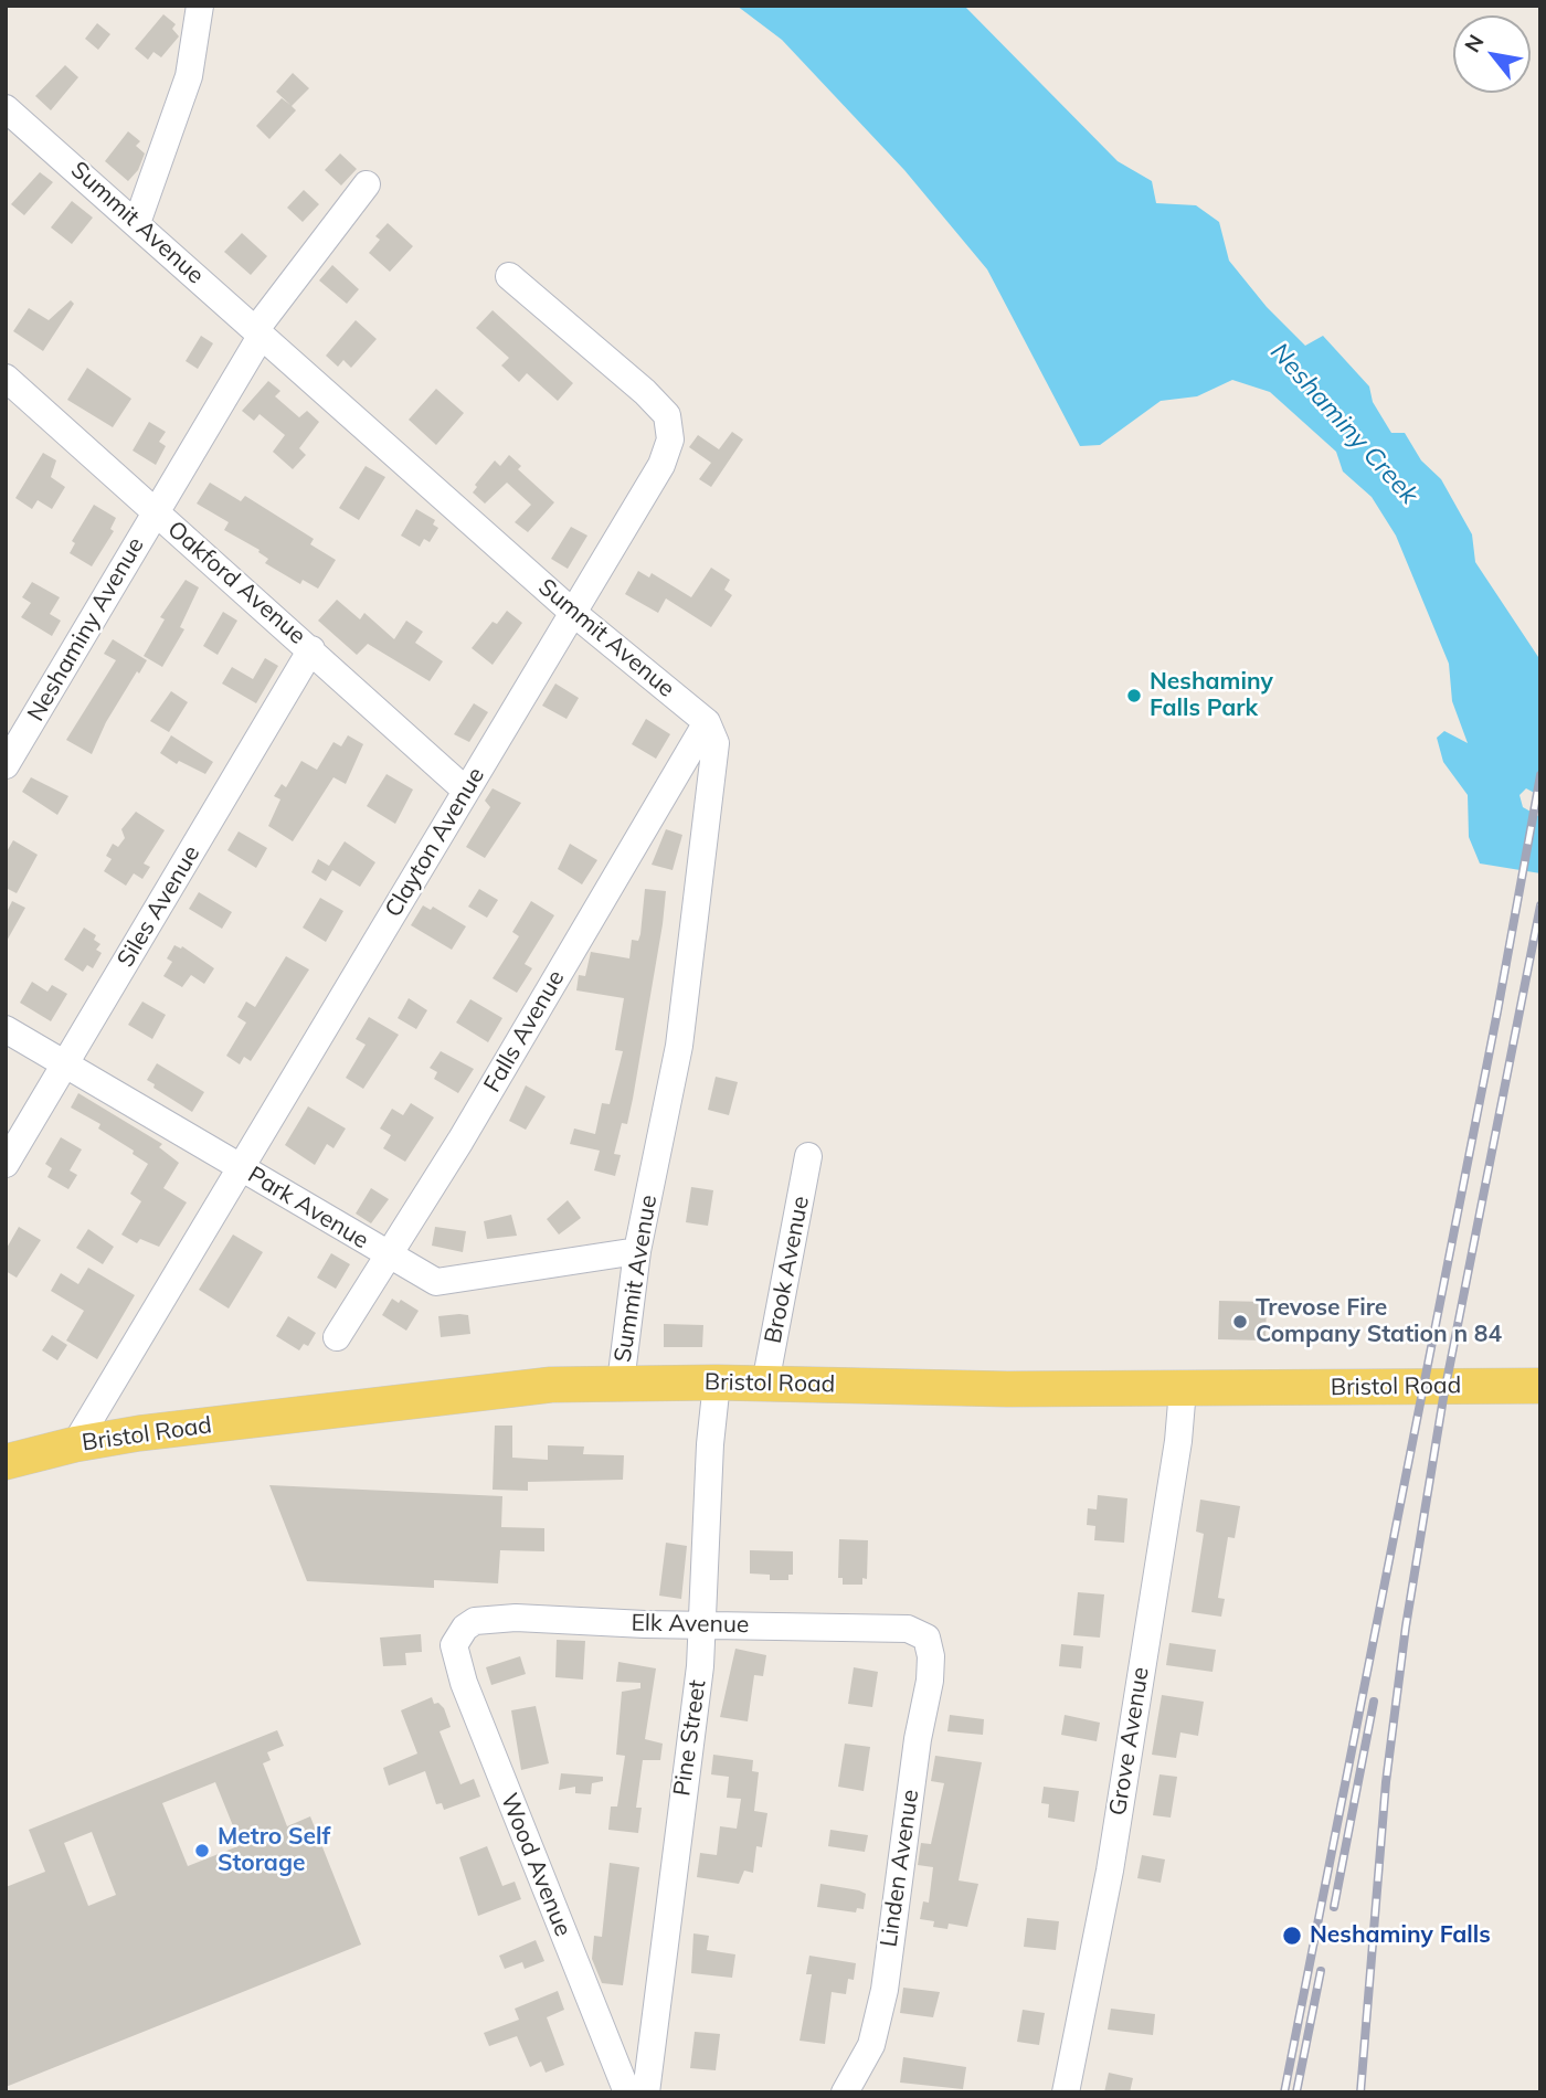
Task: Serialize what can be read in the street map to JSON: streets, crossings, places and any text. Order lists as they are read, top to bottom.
{
  "streets": {
    "main road": ["Bristol Road"],
    "street": [
      "Summit Avenue",
      "Oakford Avenue",
      "Neshaminy Avenue",
      "Clayton Avenue",
      "Siles Avenue",
      "Falls Avenue",
      "Park Avenue",
      "Brook Avenue",
      "Elk Avenue",
      "Pine Street",
      "Grove Avenue",
      "Wood Avenue",
      "Linden Avenue"
    ]
  },
  "crossings": [
    ["Summit Avenue", "Neshaminy Avenue"],
    ["Summit Avenue", "Clayton Avenue"],
    ["Summit Avenue", "Falls Avenue"],
    ["Summit Avenue", "Park Avenue"],
    ["Summit Avenue", "Bristol Road"],
    ["Oakford Avenue", "Neshaminy Avenue"],
    ["Oakford Avenue", "Clayton Avenue"],
    ["Oakford Avenue", "Siles Avenue"],
    ["Clayton Avenue", "Park Avenue"],
    ["Clayton Avenue", "Bristol Road"],
    ["Siles Avenue", "Park Avenue"],
    ["Falls Avenue", "Park Avenue"],
    ["Brook Avenue", "Bristol Road"],
    ["Bristol Road", "Pine Street"],
    ["Bristol Road", "Grove Avenue"],
    ["Elk Avenue", "Pine Street"],
    ["Elk Avenue", "Wood Avenue"],
    ["Elk Avenue", "Linden Avenue"]
  ],
  "water": ["Neshaminy Creek"],
  "places": [
    "Neshaminy Falls Park",
    "Trevose Fire Company Station n 84",
    "Metro Self Storage",
    "Neshaminy Falls"
  ],
  "north": "top left"
}
